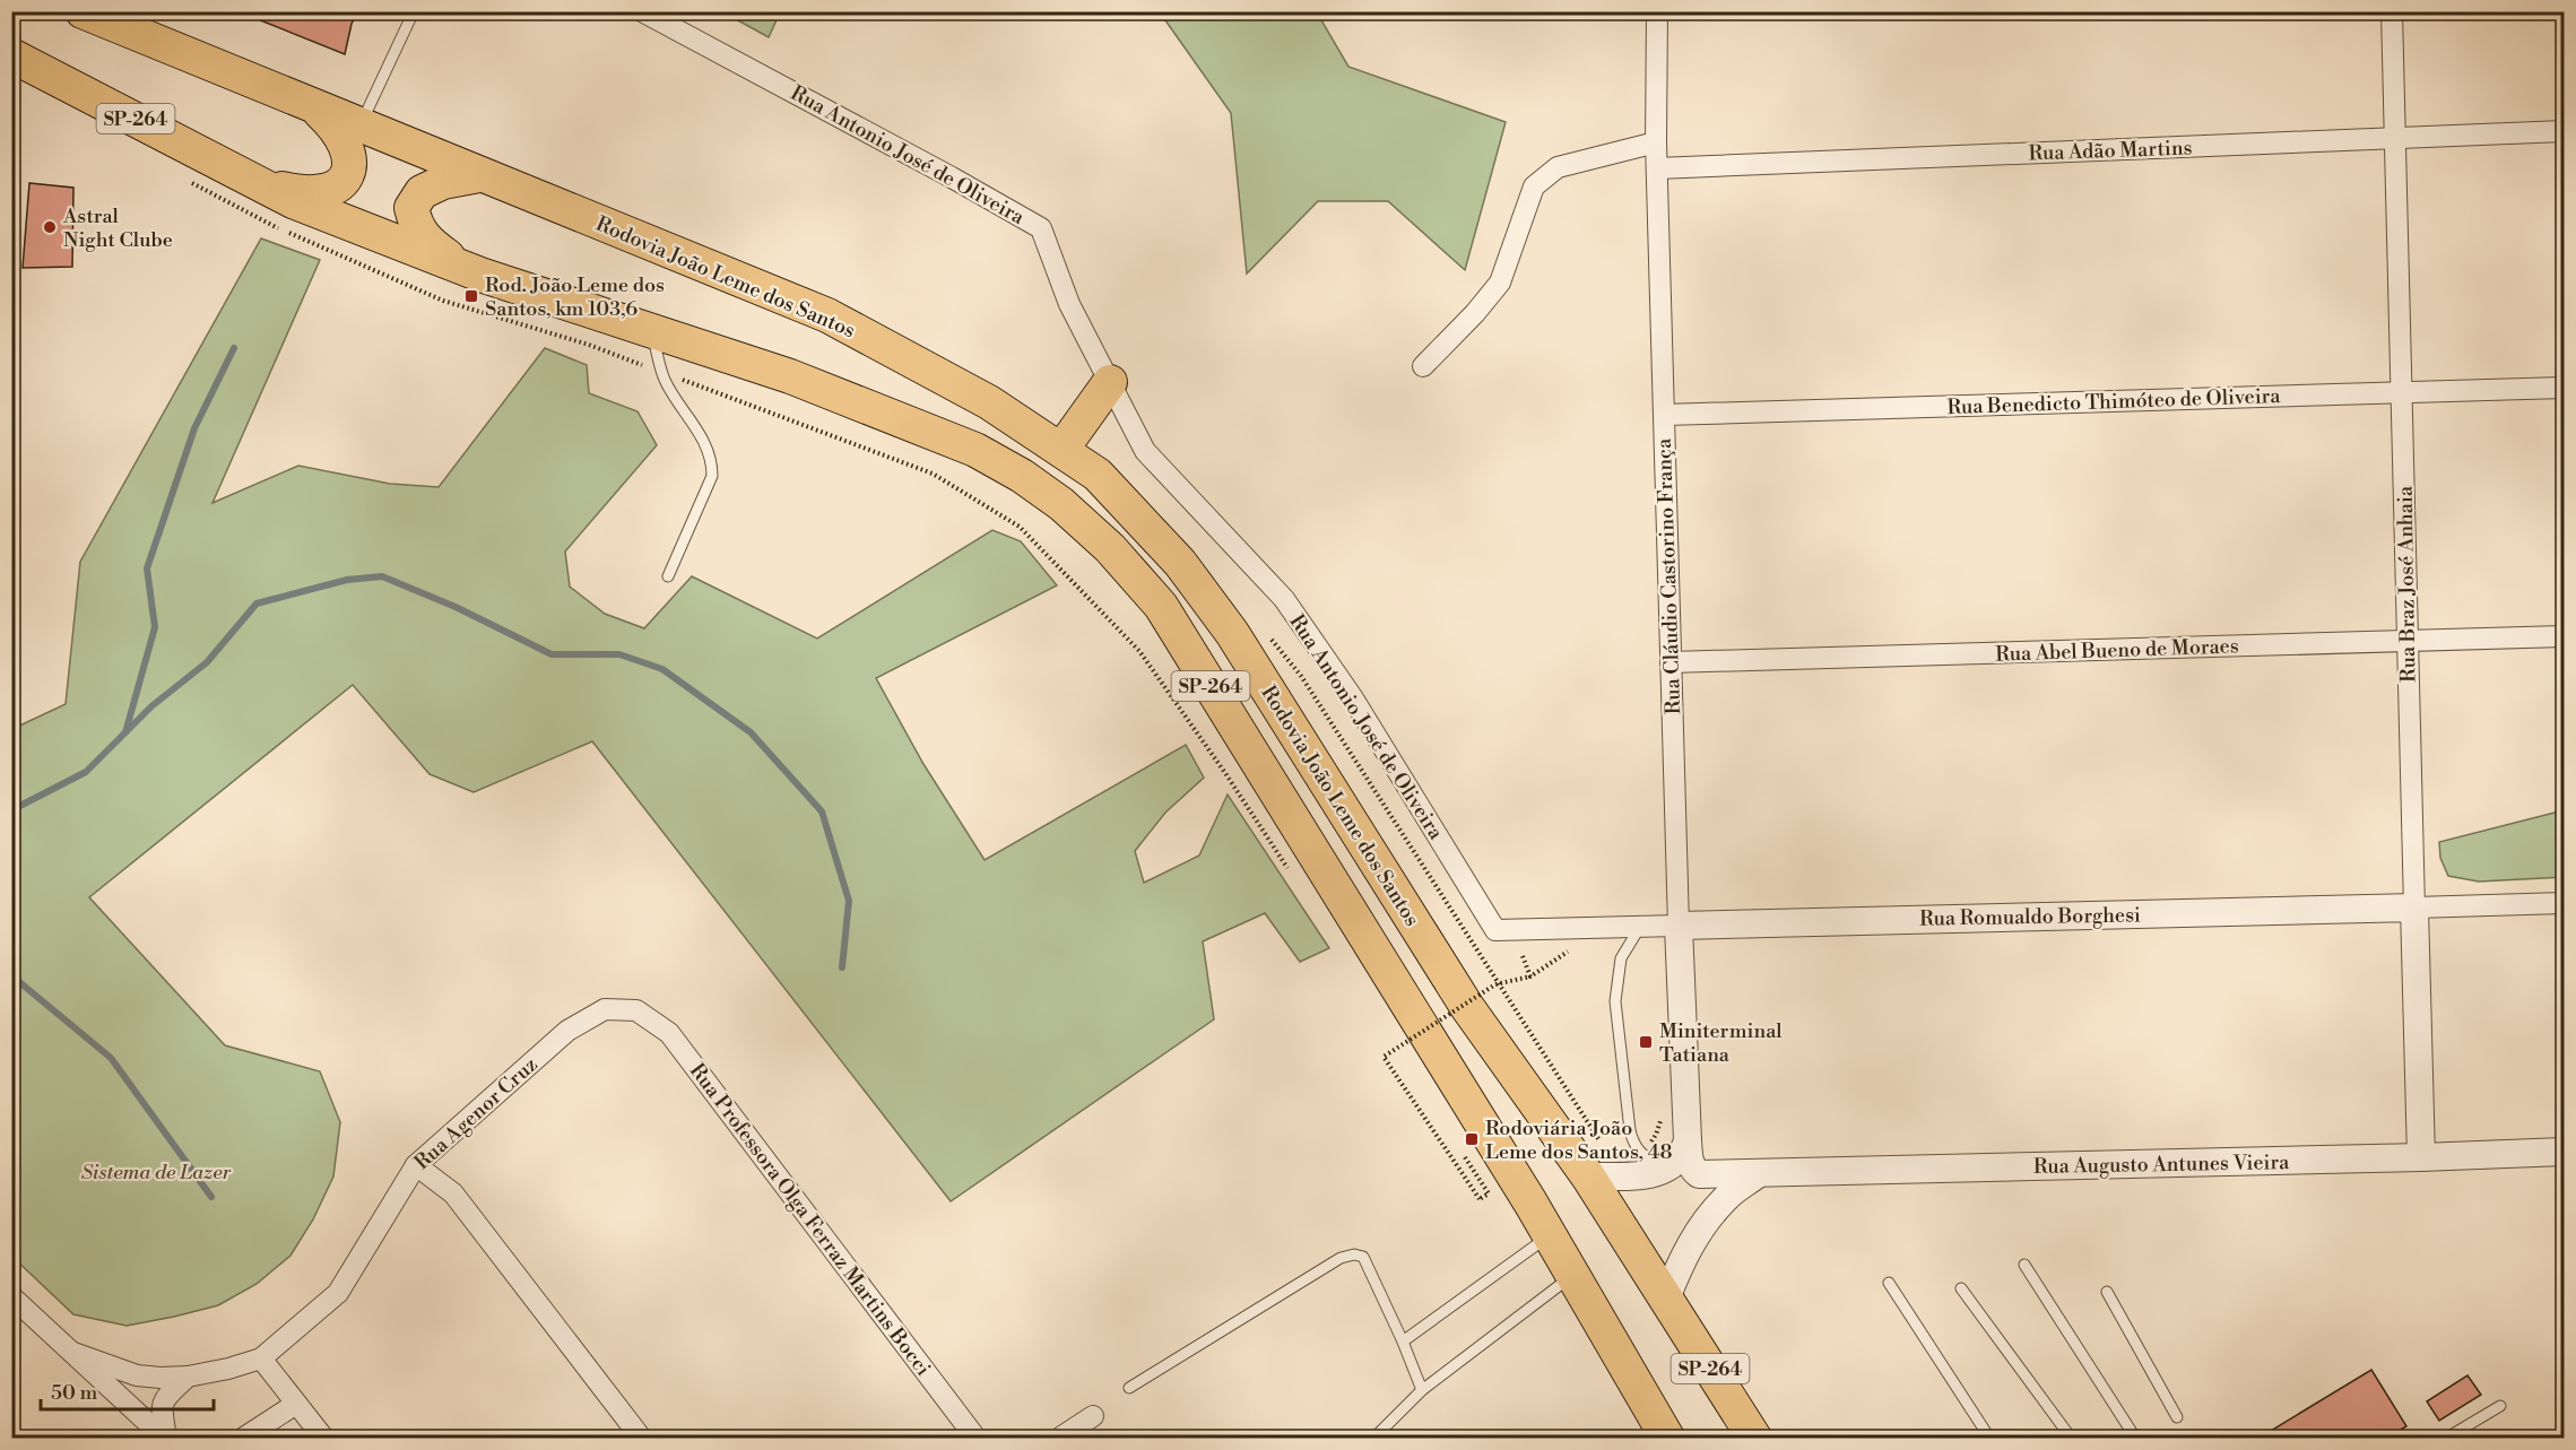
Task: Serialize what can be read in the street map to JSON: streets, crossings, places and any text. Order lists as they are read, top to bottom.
{
  "streets": {
    "main road": ["SP-264", "Rodovia João Leme dos Santos"],
    "street": [
      "Rua Adão Martins",
      "Rua Antonio José de Oliveira",
      "Rua Benedicto Thimóteo de Oliveira",
      "Rua Cláudio Castorino França",
      "Rua Braz José Anhaia",
      "Rua Abel Bueno de Moraes",
      "Rua Romualdo Borghesi",
      "Rua Agenor Cruz",
      "Rua Augusto Antunes Vieira",
      "Rua Professora Olga Ferraz Martins Bocci"
    ]
  },
  "crossings": [
    ["Rua Adão Martins", "Rua Cláudio Castorino França"],
    ["Rua Adão Martins", "Rua Braz José Anhaia"],
    ["Rua Antonio José de Oliveira", "Rua Romualdo Borghesi"],
    ["Rua Benedicto Thimóteo de Oliveira", "Rua Cláudio Castorino França"],
    ["Rua Benedicto Thimóteo de Oliveira", "Rua Braz José Anhaia"],
    ["Rua Cláudio Castorino França", "Rua Abel Bueno de Moraes"],
    ["Rua Cláudio Castorino França", "Rua Romualdo Borghesi"],
    ["Rua Cláudio Castorino França", "Rua Augusto Antunes Vieira"],
    ["Rua Braz José Anhaia", "Rua Abel Bueno de Moraes"],
    ["Rua Braz José Anhaia", "Rua Romualdo Borghesi"],
    ["Rua Braz José Anhaia", "Rua Augusto Antunes Vieira"],
    ["Rua Agenor Cruz", "Rua Professora Olga Ferraz Martins Bocci"]
  ],
  "parks": ["Sistema de Lazer"],
  "places": {
    "other": ["Astral Night Clube"],
    "transit": ["Rod. João Leme dos Santos, km 103,6", "Miniterminal Tatiana", "Rodoviária João Leme dos Santos, 48"]
  },
  "scale_bar": "50 m"
}
